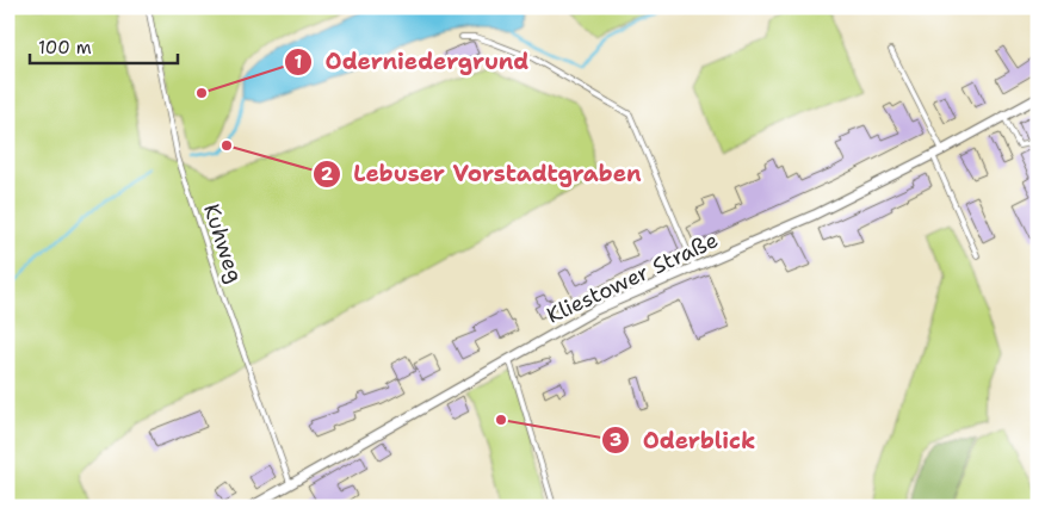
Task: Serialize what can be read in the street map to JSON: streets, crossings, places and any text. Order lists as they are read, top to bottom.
{
  "streets": {
    "street": ["Kliestower Straße"],
    "lane": ["Kuhweg"]
  },
  "crossings": [
    ["Kuhweg", "Kliestower Straße"]
  ],
  "places": ["Oderniedergrund", "Lebuser Vorstadtgraben", "Oderblick"],
  "scale_bar": "100 m"
}
